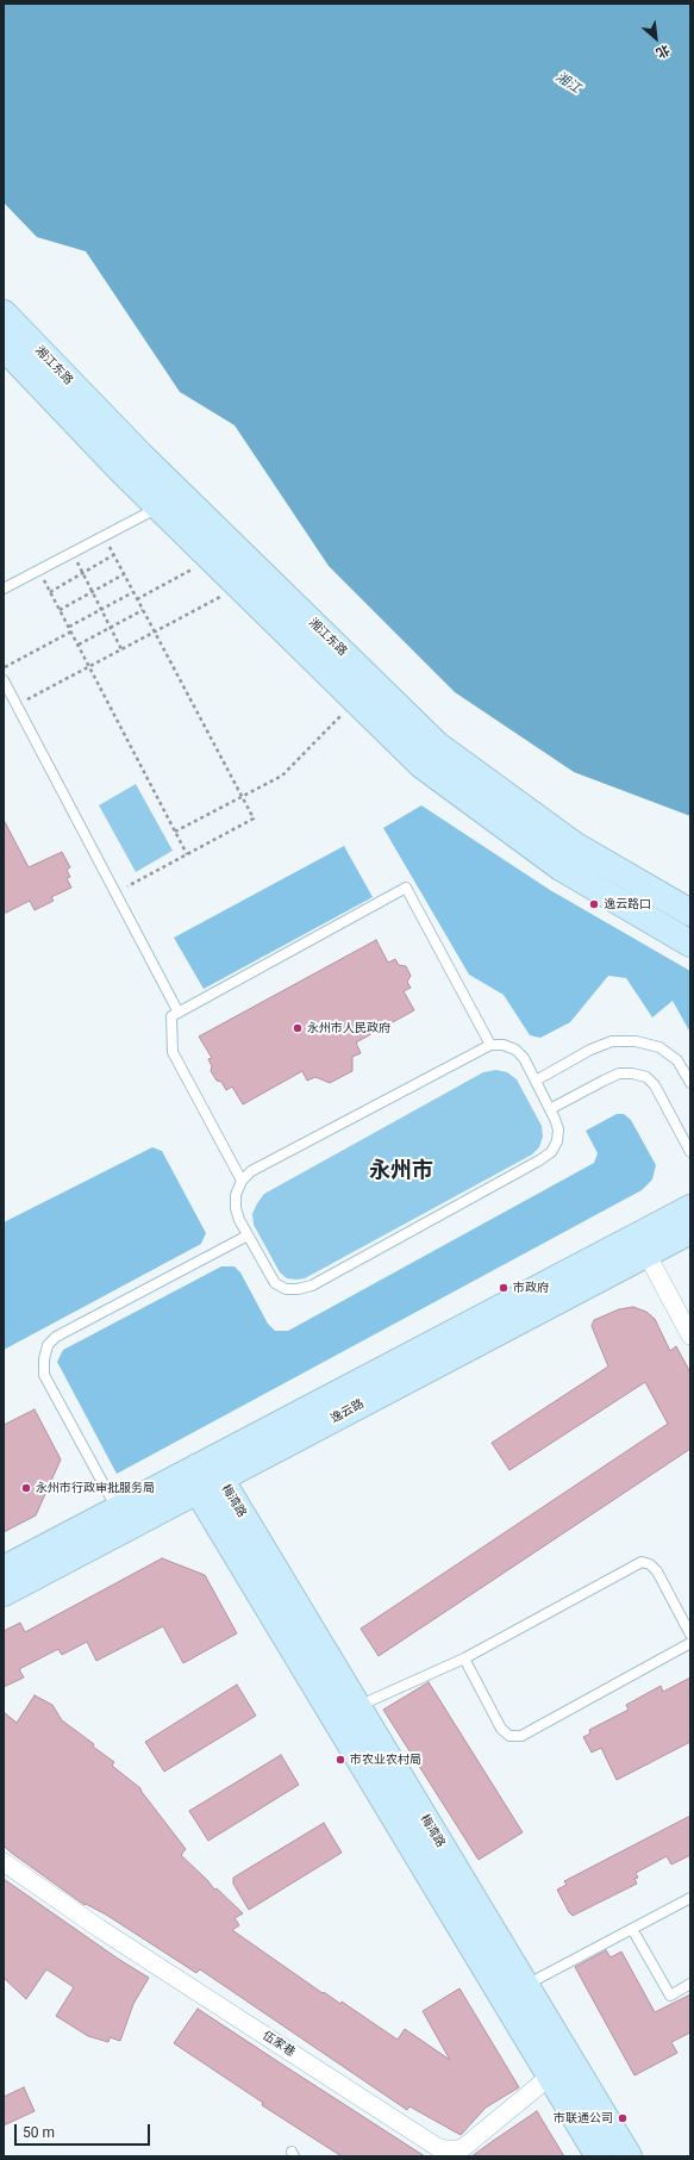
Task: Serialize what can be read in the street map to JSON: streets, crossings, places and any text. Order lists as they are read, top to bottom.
{
  "streets": {
    "street": [
      "湘江东路",
      "逸云路",
      "梅湾路",
      "伍家巷"
    ]
  },
  "crossings": [
    ["逸云路", "梅湾路"],
    ["梅湾路", "伍家巷"]
  ],
  "districts": ["永州市"],
  "water": ["湘江"],
  "places": [
    "逸云路口",
    "永州市人民政府",
    "市政府",
    "永州市行政审批服务局",
    "市农业农村局",
    "市联通公司"
  ],
  "scale_bar": "50 m",
  "north": "bottom right"
}
